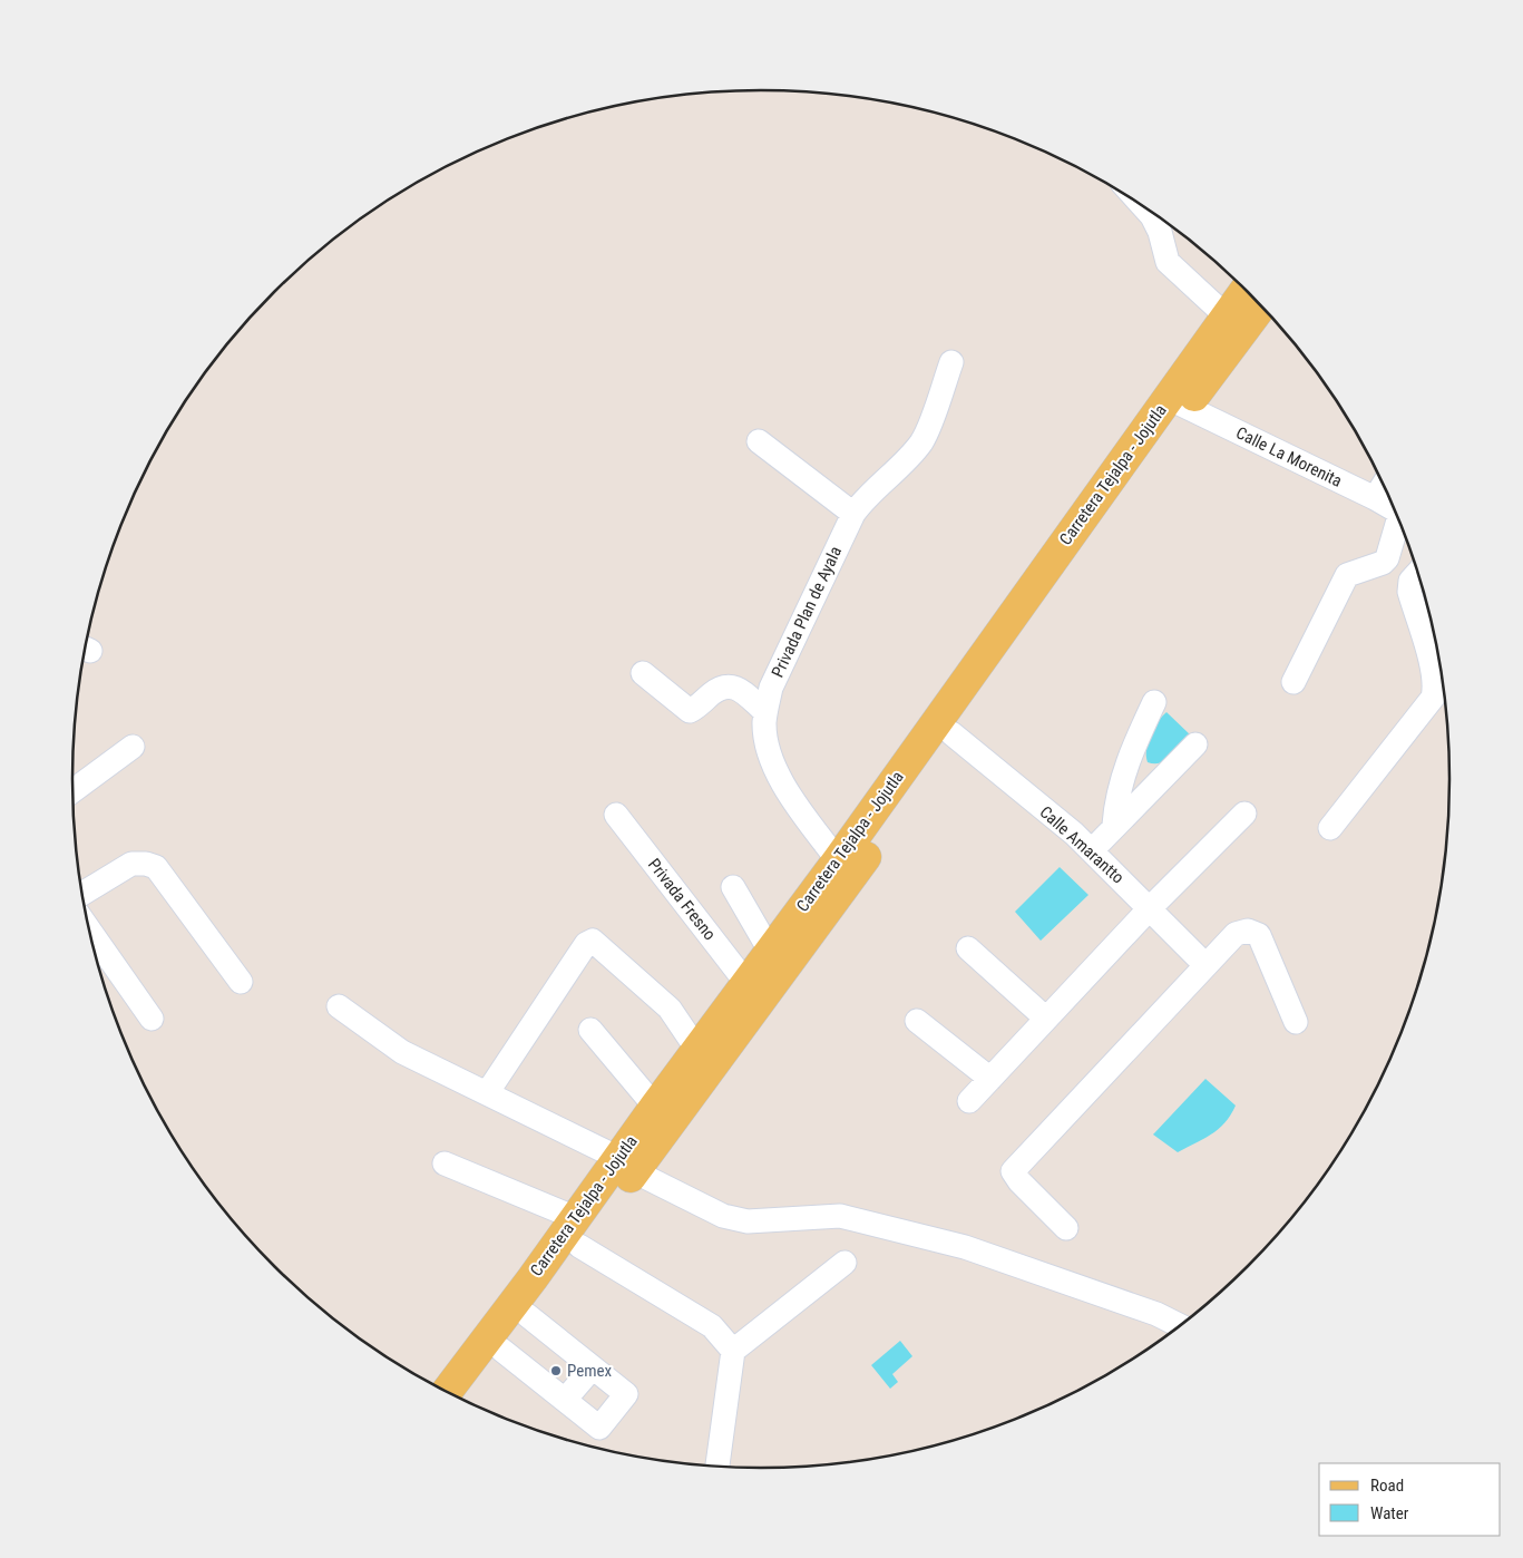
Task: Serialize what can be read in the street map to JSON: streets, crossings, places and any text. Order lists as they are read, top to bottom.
{
  "streets": {
    "main road": ["Carretera Tejalpa - Jojutla"],
    "street": [
      "Calle La Morenita",
      "Privada Plan de Ayala",
      "Calle Amarantto",
      "Privada Fresno"
    ]
  },
  "crossings": [
    ["Calle La Morenita", "Carretera Tejalpa - Jojutla"],
    ["Carretera Tejalpa - Jojutla", "Privada Plan de Ayala"],
    ["Carretera Tejalpa - Jojutla", "Calle Amarantto"],
    ["Carretera Tejalpa - Jojutla", "Privada Fresno"]
  ],
  "places": ["Pemex"],
  "legend": ["Road", "Water"]
}
